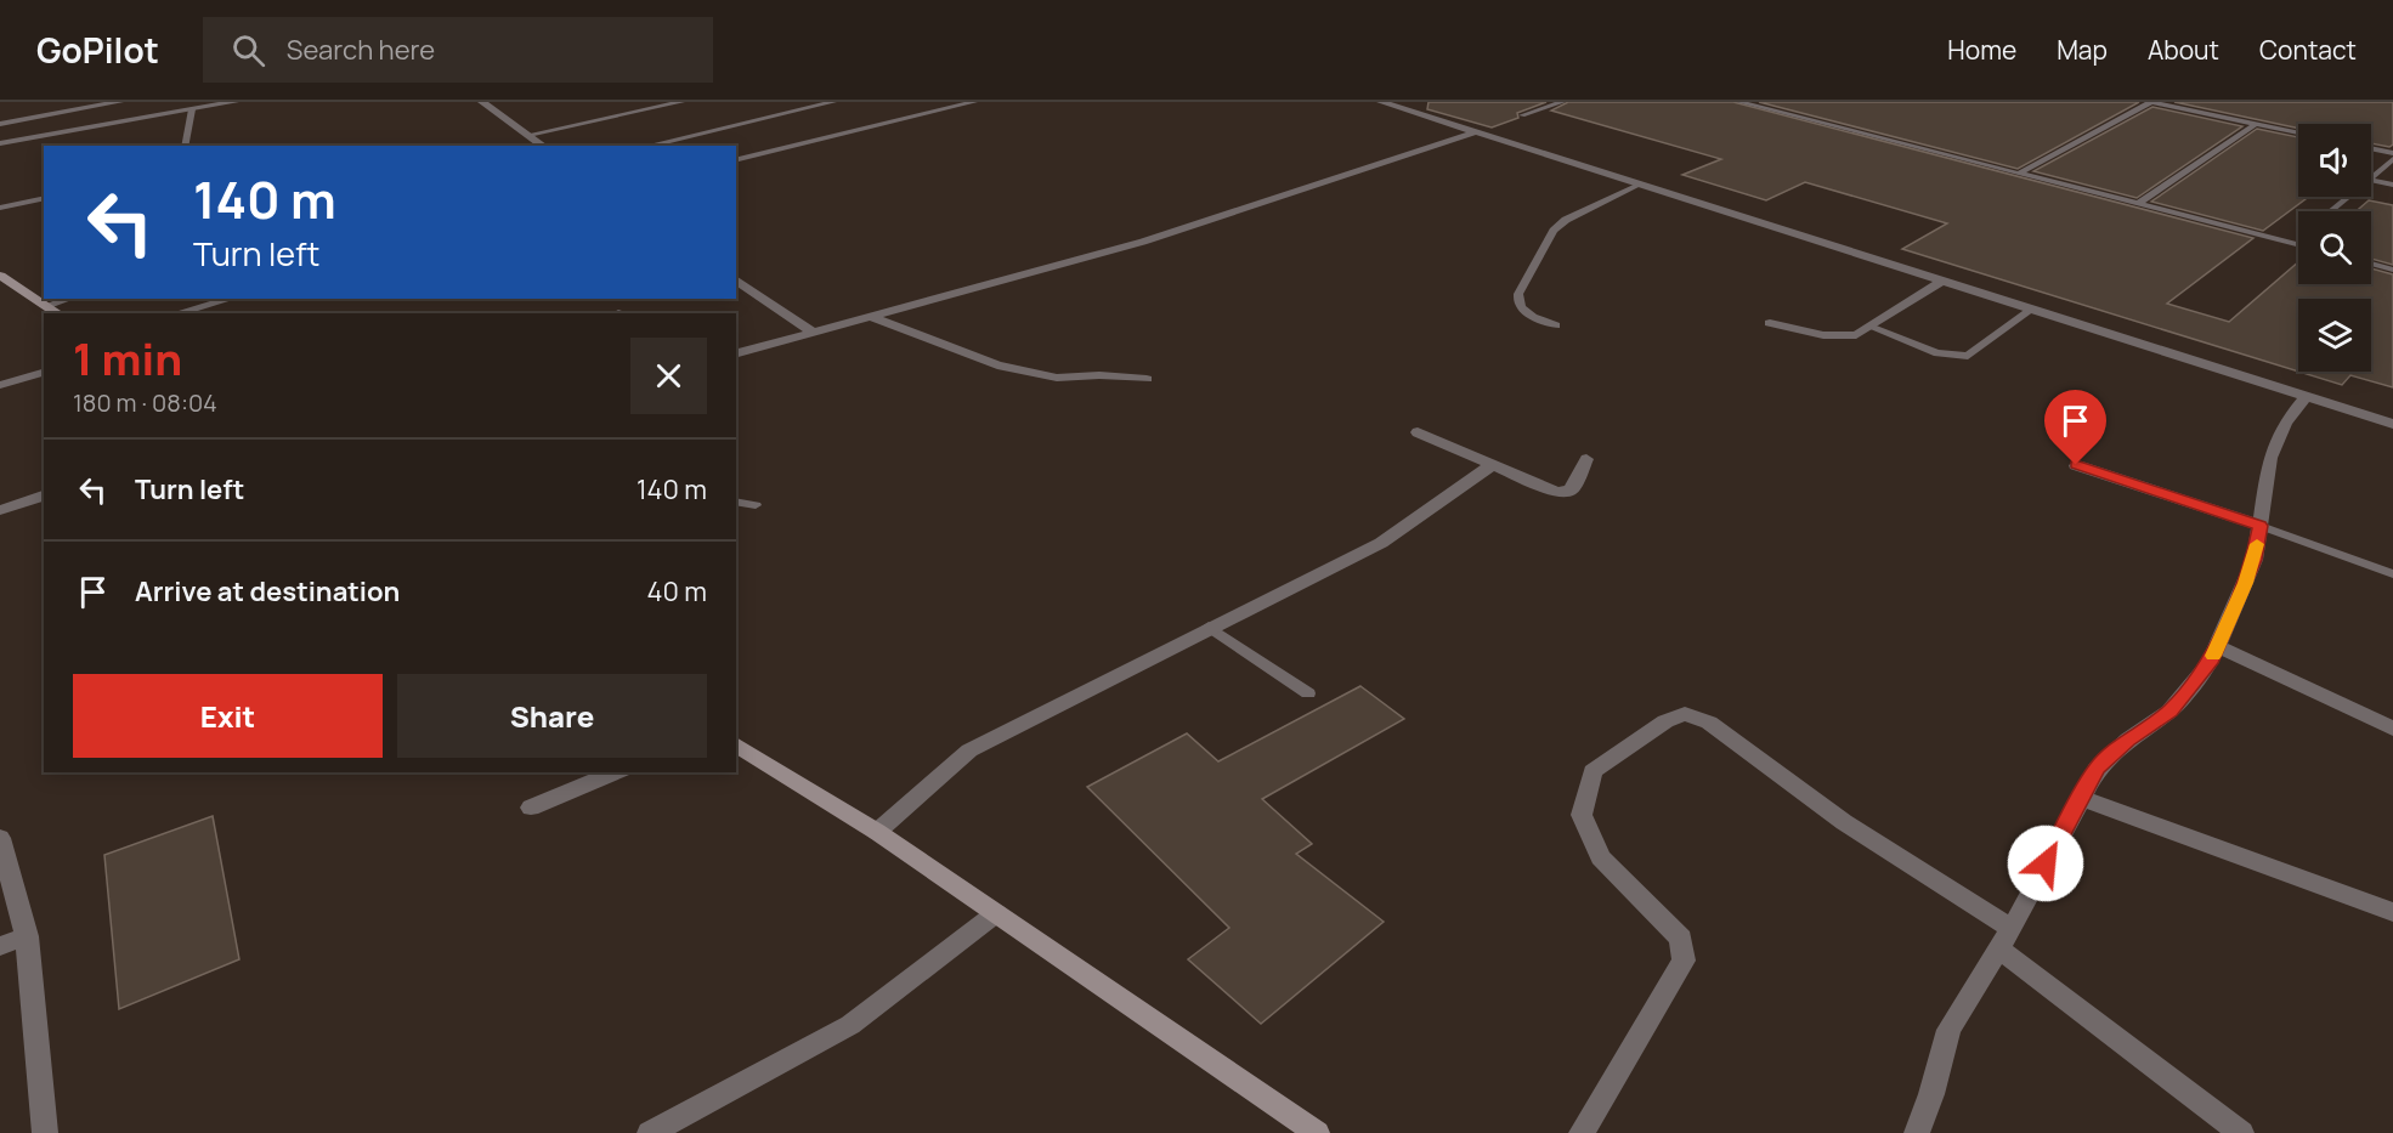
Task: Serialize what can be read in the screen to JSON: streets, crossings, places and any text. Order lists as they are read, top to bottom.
{
  "page": {
    "header": "GoPilot",
    "search": "Search here",
    "nav": [
      "Home",
      "Map",
      "About",
      "Contact"
    ],
    "turn": ["140 m", "Turn left"],
    "heading": ["1 min", "180 m · 08:04"],
    "list": [
      {
        "name": "Turn left",
        "value": "140 m"
      },
      {
        "name": "Arrive at destination",
        "value": "40 m"
      }
    ],
    "buttons": ["Exit", "Share"]
  }
}
